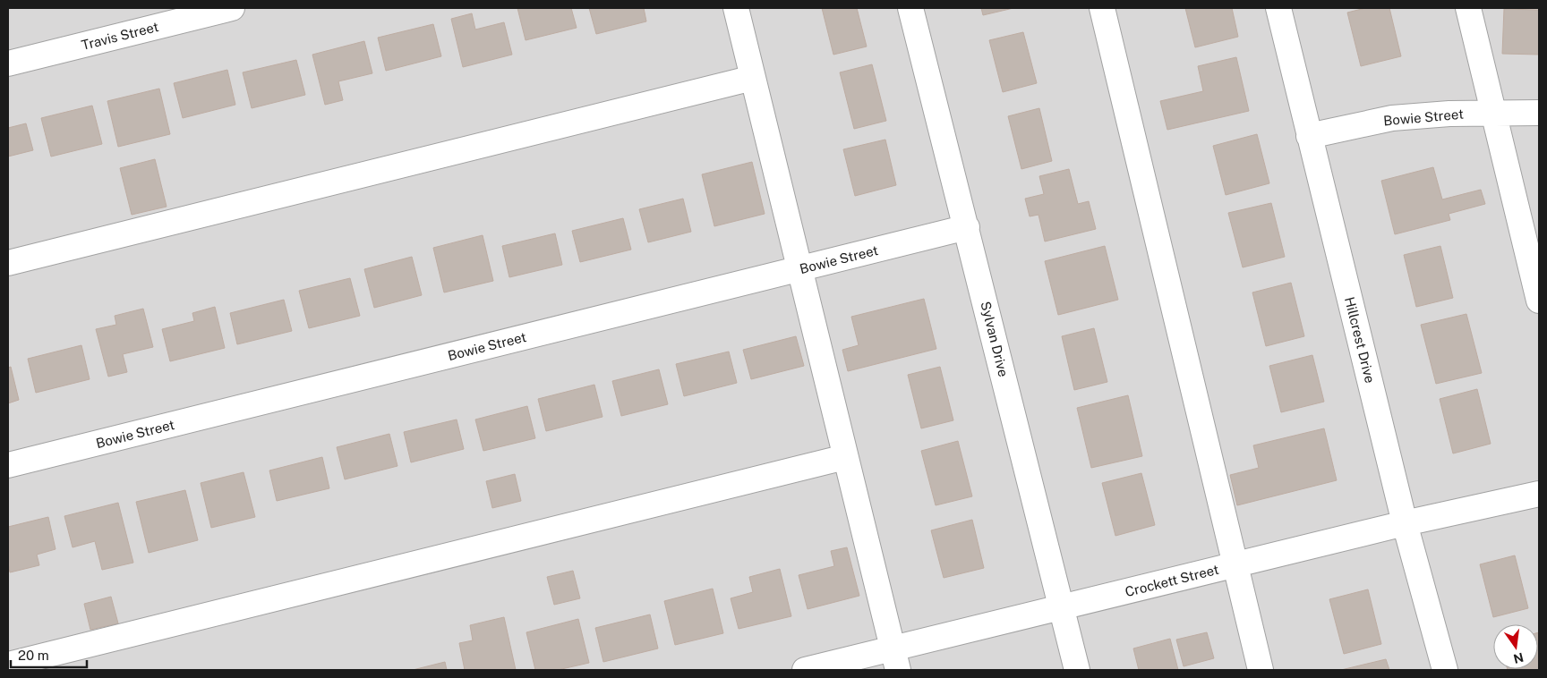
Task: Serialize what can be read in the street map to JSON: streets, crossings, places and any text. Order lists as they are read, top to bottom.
{
  "streets": {
    "street": [
      "Travis Street",
      "Bowie Street",
      "Sylvan Drive",
      "Hillcrest Drive",
      "Crockett Street"
    ]
  },
  "crossings": [
    ["Bowie Street", "Sylvan Drive"],
    ["Bowie Street", "Hillcrest Drive"],
    ["Sylvan Drive", "Crockett Street"],
    ["Hillcrest Drive", "Crockett Street"]
  ],
  "scale_bar": "20 m",
  "north": "bottom"
}
